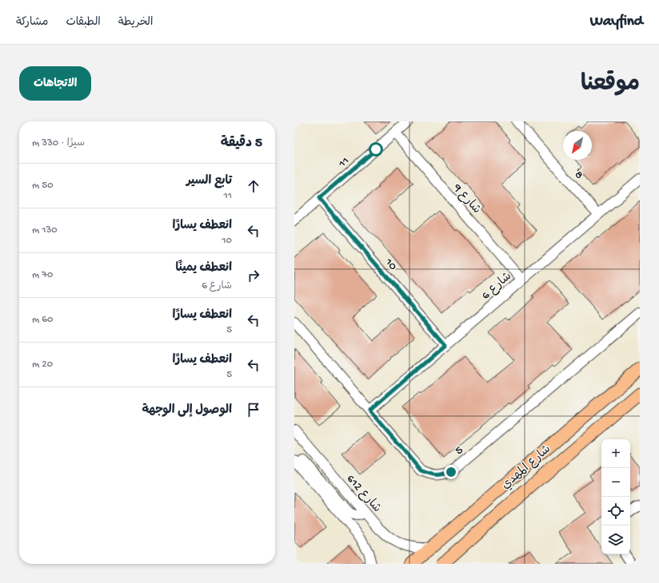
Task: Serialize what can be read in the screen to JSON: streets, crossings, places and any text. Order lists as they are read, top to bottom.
{
  "streets": {
    "main road": ["شارع المهدي"],
    "street": [
      "11",
      "8",
      "شارع 9",
      "10",
      "شارع 6",
      "5",
      "شارع 612"
    ]
  },
  "crossings": [
    ["11", "شارع 9"],
    ["11", "10"],
    ["8", "شارع 6"],
    ["شارع 9", "شارع 6"],
    ["10", "شارع 6"],
    ["شارع 6", "5"],
    ["شارع المهدي", "شارع 612"]
  ],
  "north": "bottom left",
  "page": {
    "header": "Wayfind",
    "nav": ["الخريطة", "الطبقات", "مشاركة"],
    "title": "موقعنا",
    "buttons": "الاتجاهات",
    "heading": ["5 دقيقة", "سيرًا · 330 m"],
    "list": [
      ["تابع السير", "11", "50 m"],
      ["انعطف يسارًا", "10", "130 m"],
      ["انعطف يمينًا", "شارع 6", "70 m"],
      ["انعطف يسارًا", "5", "60 m"],
      ["انعطف يسارًا", "5", "20 m"],
      "الوصول إلى الوجهة"
    ],
    "map_buttons": ["+", "−"]
  }
}
